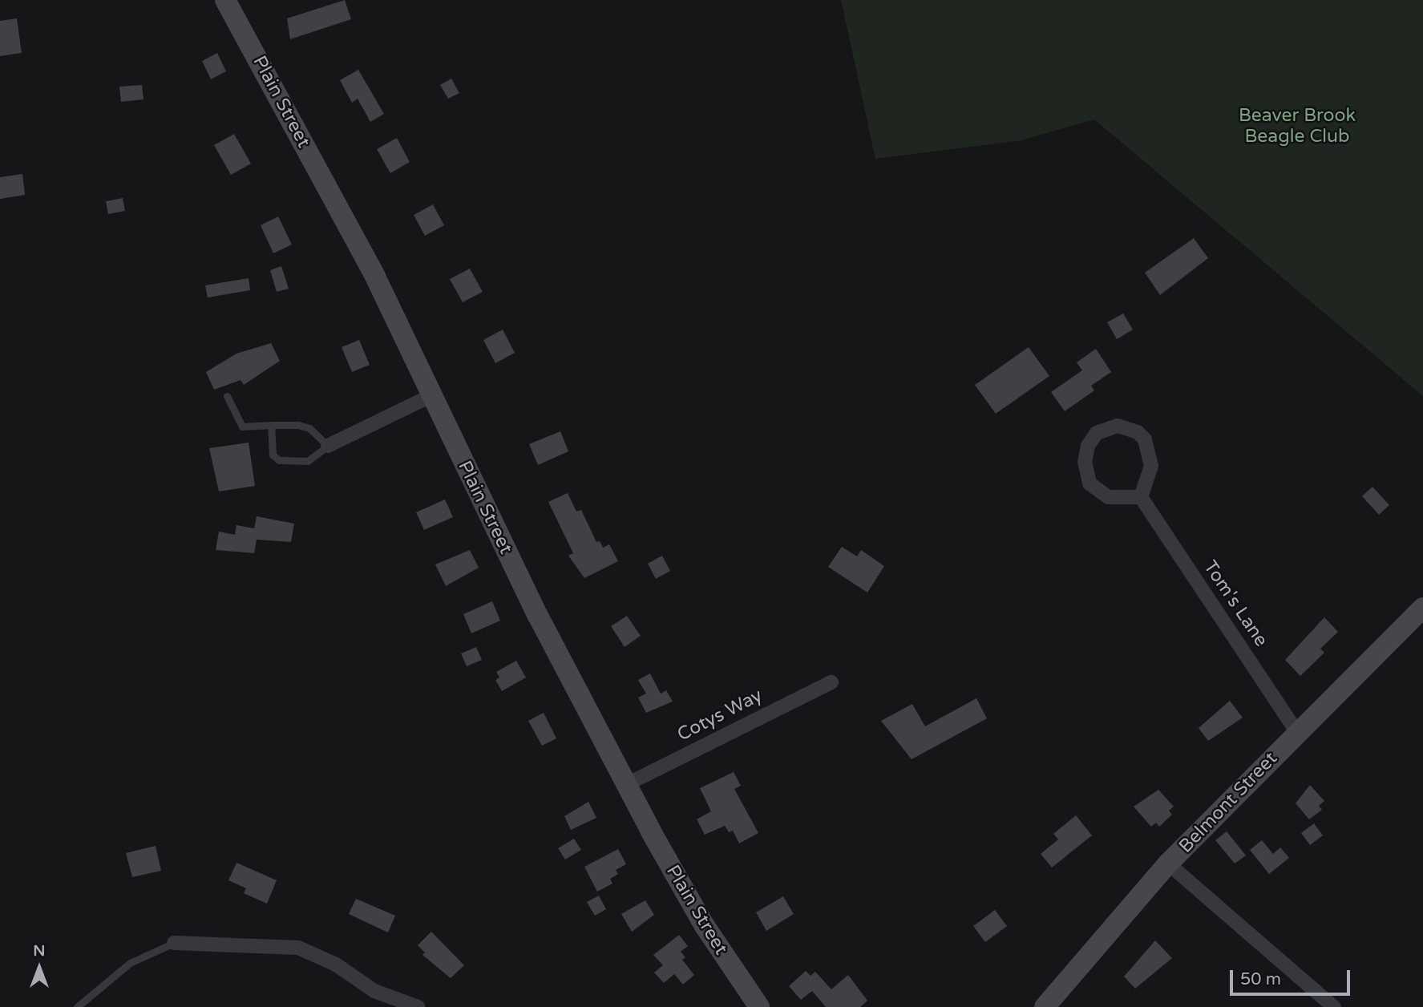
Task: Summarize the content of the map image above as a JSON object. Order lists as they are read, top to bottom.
{
  "streets": {
    "main road": ["Plain Street", "Belmont Street"],
    "street": ["Tom's Lane", "Cotys Way"]
  },
  "crossings": [
    ["Plain Street", "Cotys Way"],
    ["Tom's Lane", "Belmont Street"]
  ],
  "parks": ["Beaver Brook Beagle Club"],
  "scale_bar": "50 m",
  "north": "top"
}
